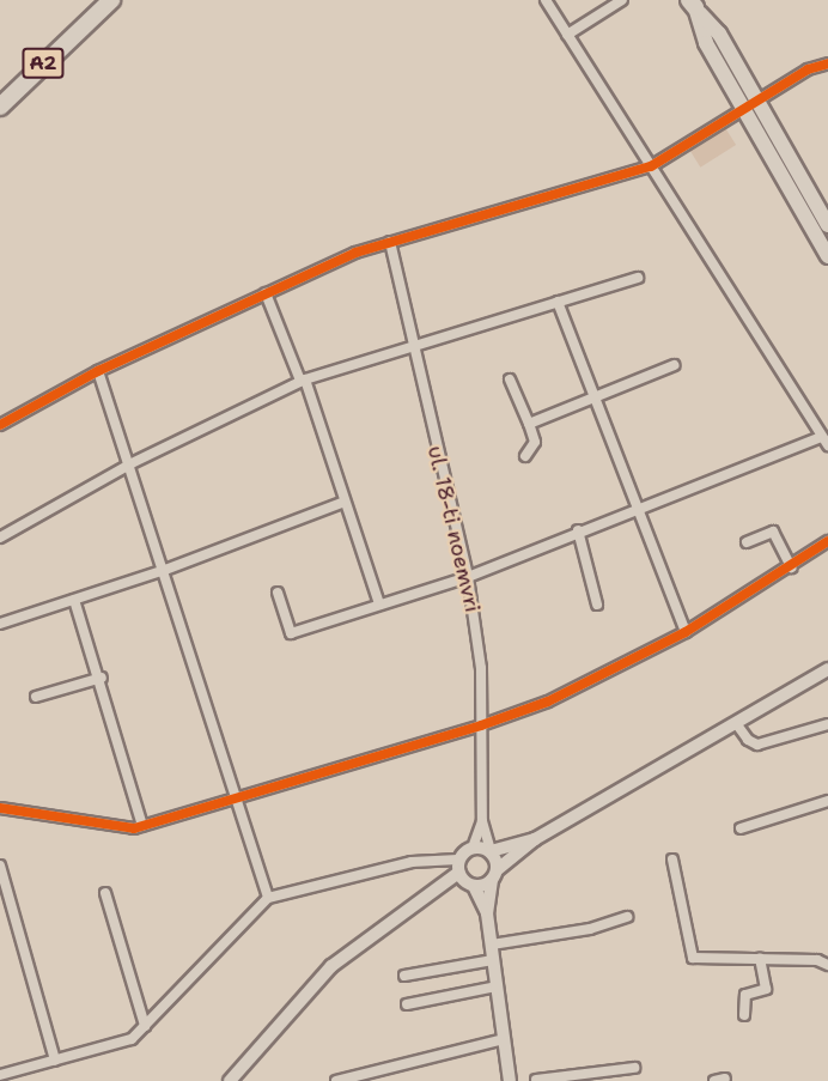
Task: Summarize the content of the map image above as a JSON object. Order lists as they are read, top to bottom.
{
  "streets": {
    "main road": ["A2"],
    "street": ["ul. 18-ti noemvri"]
  }
}
